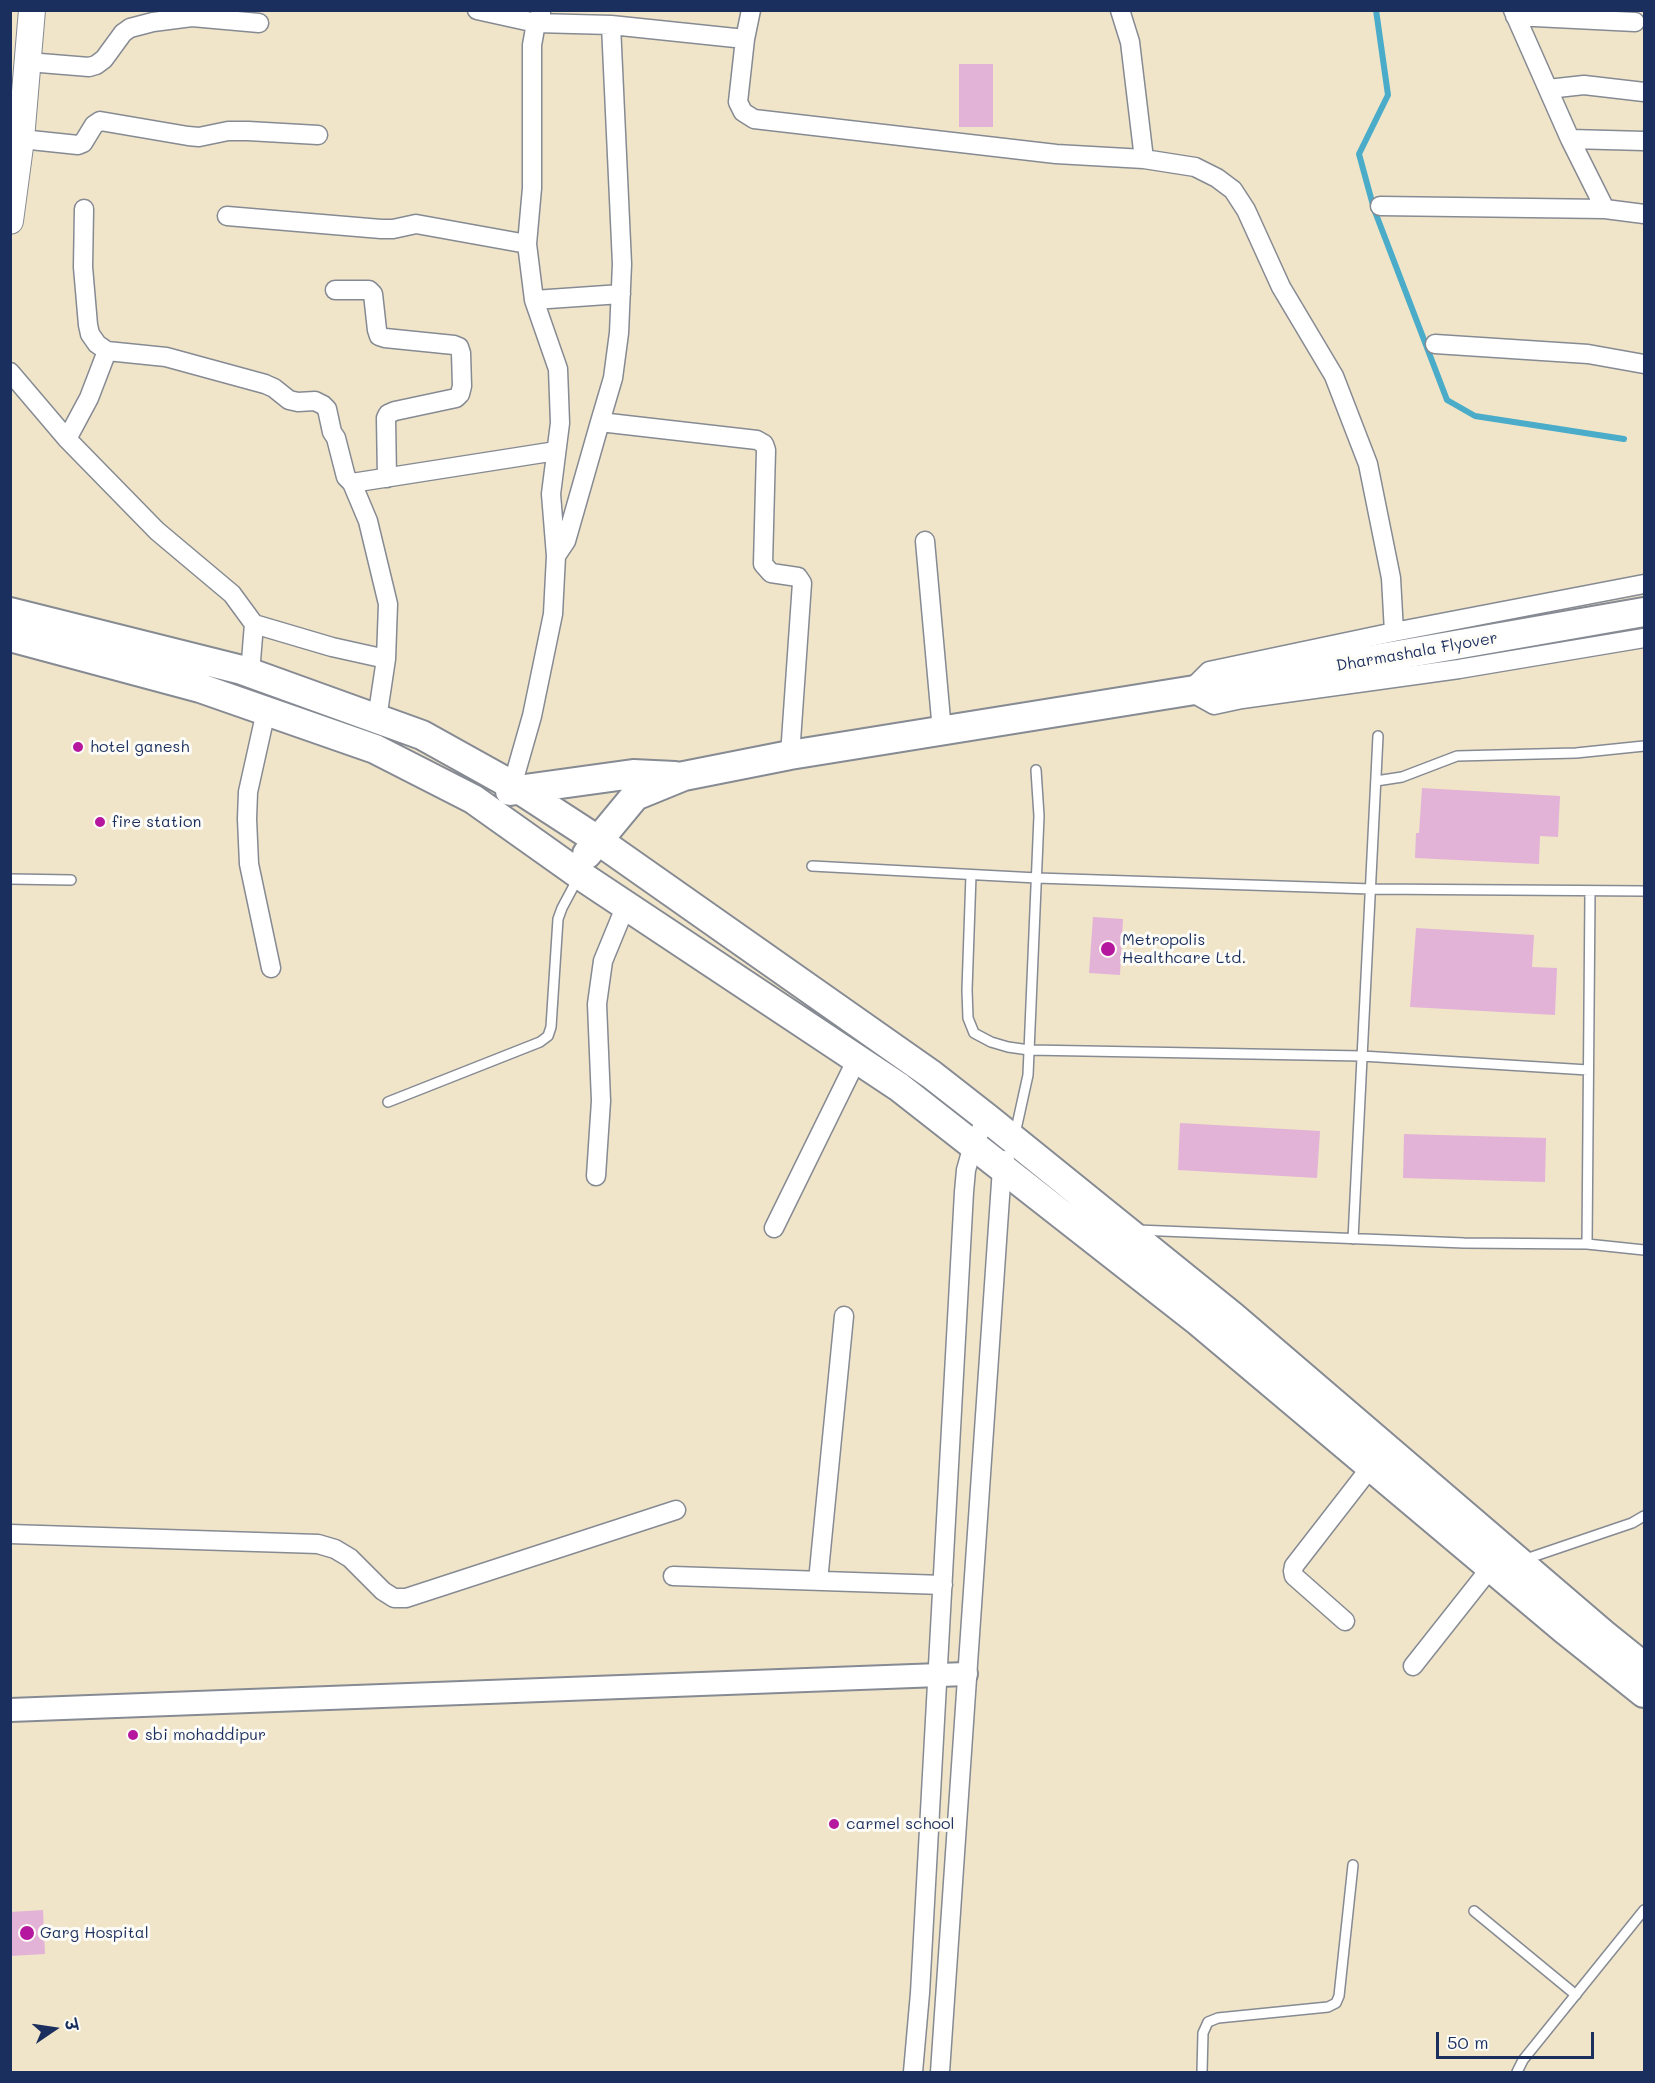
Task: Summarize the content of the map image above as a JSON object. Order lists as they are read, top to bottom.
{
  "streets": {
    "main road": ["Dharmashala Flyover"]
  },
  "places": [
    "hotel ganesh",
    "fire station",
    "Metropolis Healthcare Ltd.",
    "sbi mohaddipur",
    "carmel school",
    "Garg Hospital"
  ],
  "scale_bar": "50 m",
  "north": "right"
}
